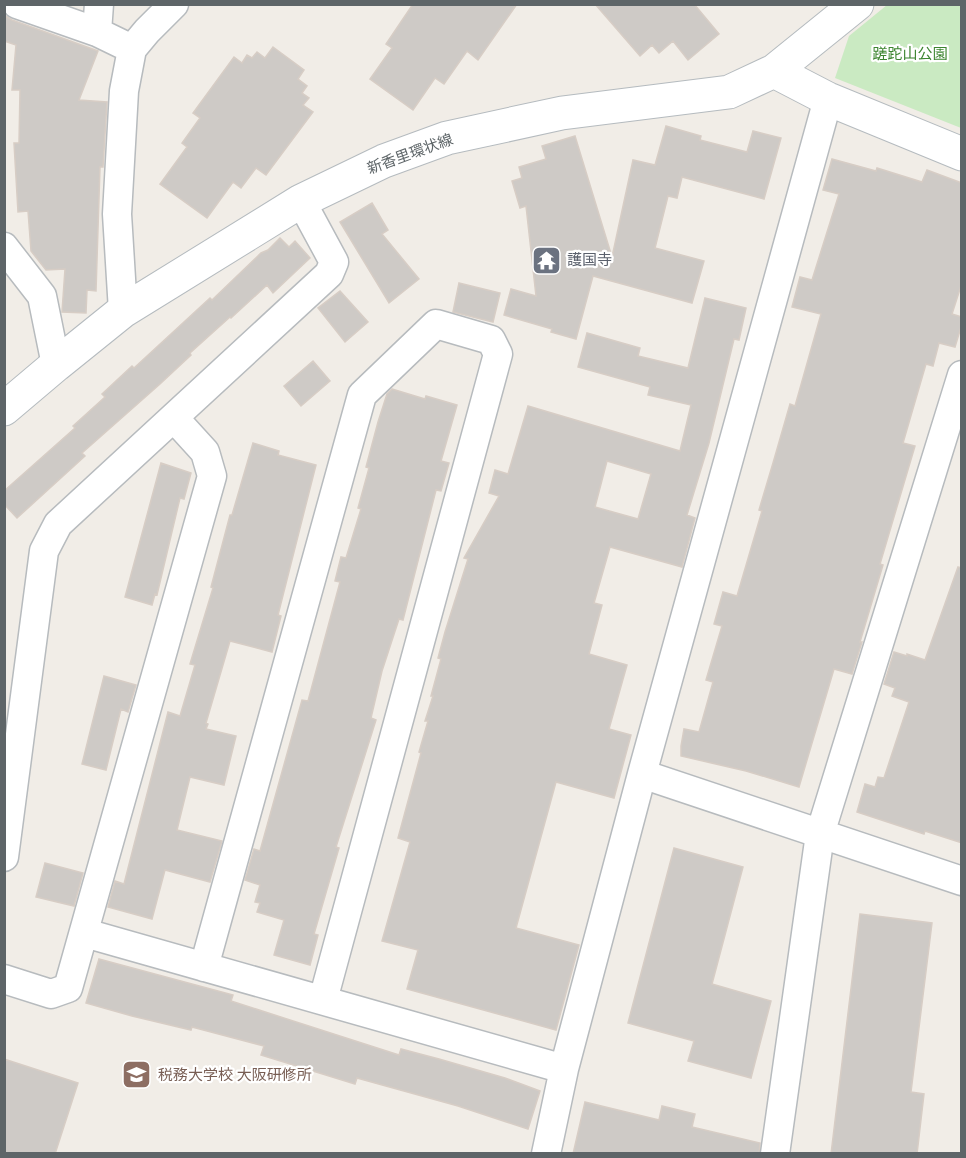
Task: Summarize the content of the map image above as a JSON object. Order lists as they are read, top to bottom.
{
  "streets": {
    "street": ["新香里環状線"]
  },
  "parks": ["蹉跎山公園"],
  "places": {
    "temple": ["護国寺"],
    "school or university": ["税務大学校 大阪研修所"]
  }
}
